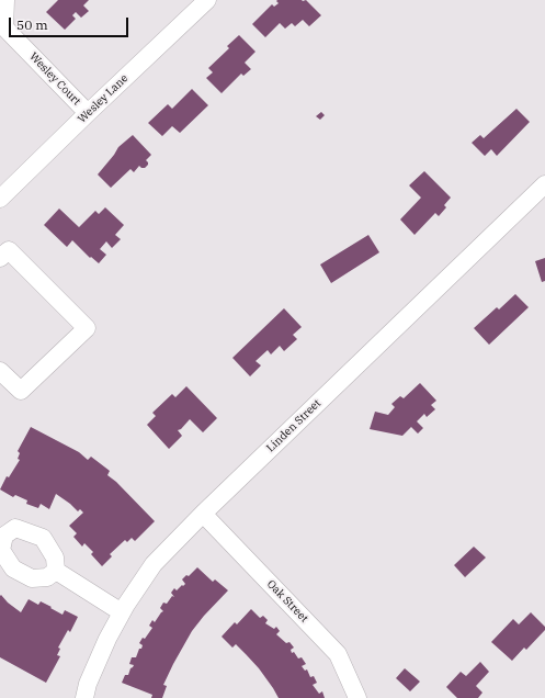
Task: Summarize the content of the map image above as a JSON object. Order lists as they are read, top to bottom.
{
  "streets": {
    "street": [
      "Wesley Court",
      "Wesley Lane",
      "Linden Street",
      "Oak Street"
    ]
  },
  "crossings": [
    ["Wesley Court", "Wesley Lane"],
    ["Linden Street", "Oak Street"]
  ],
  "scale_bar": "50 m"
}
